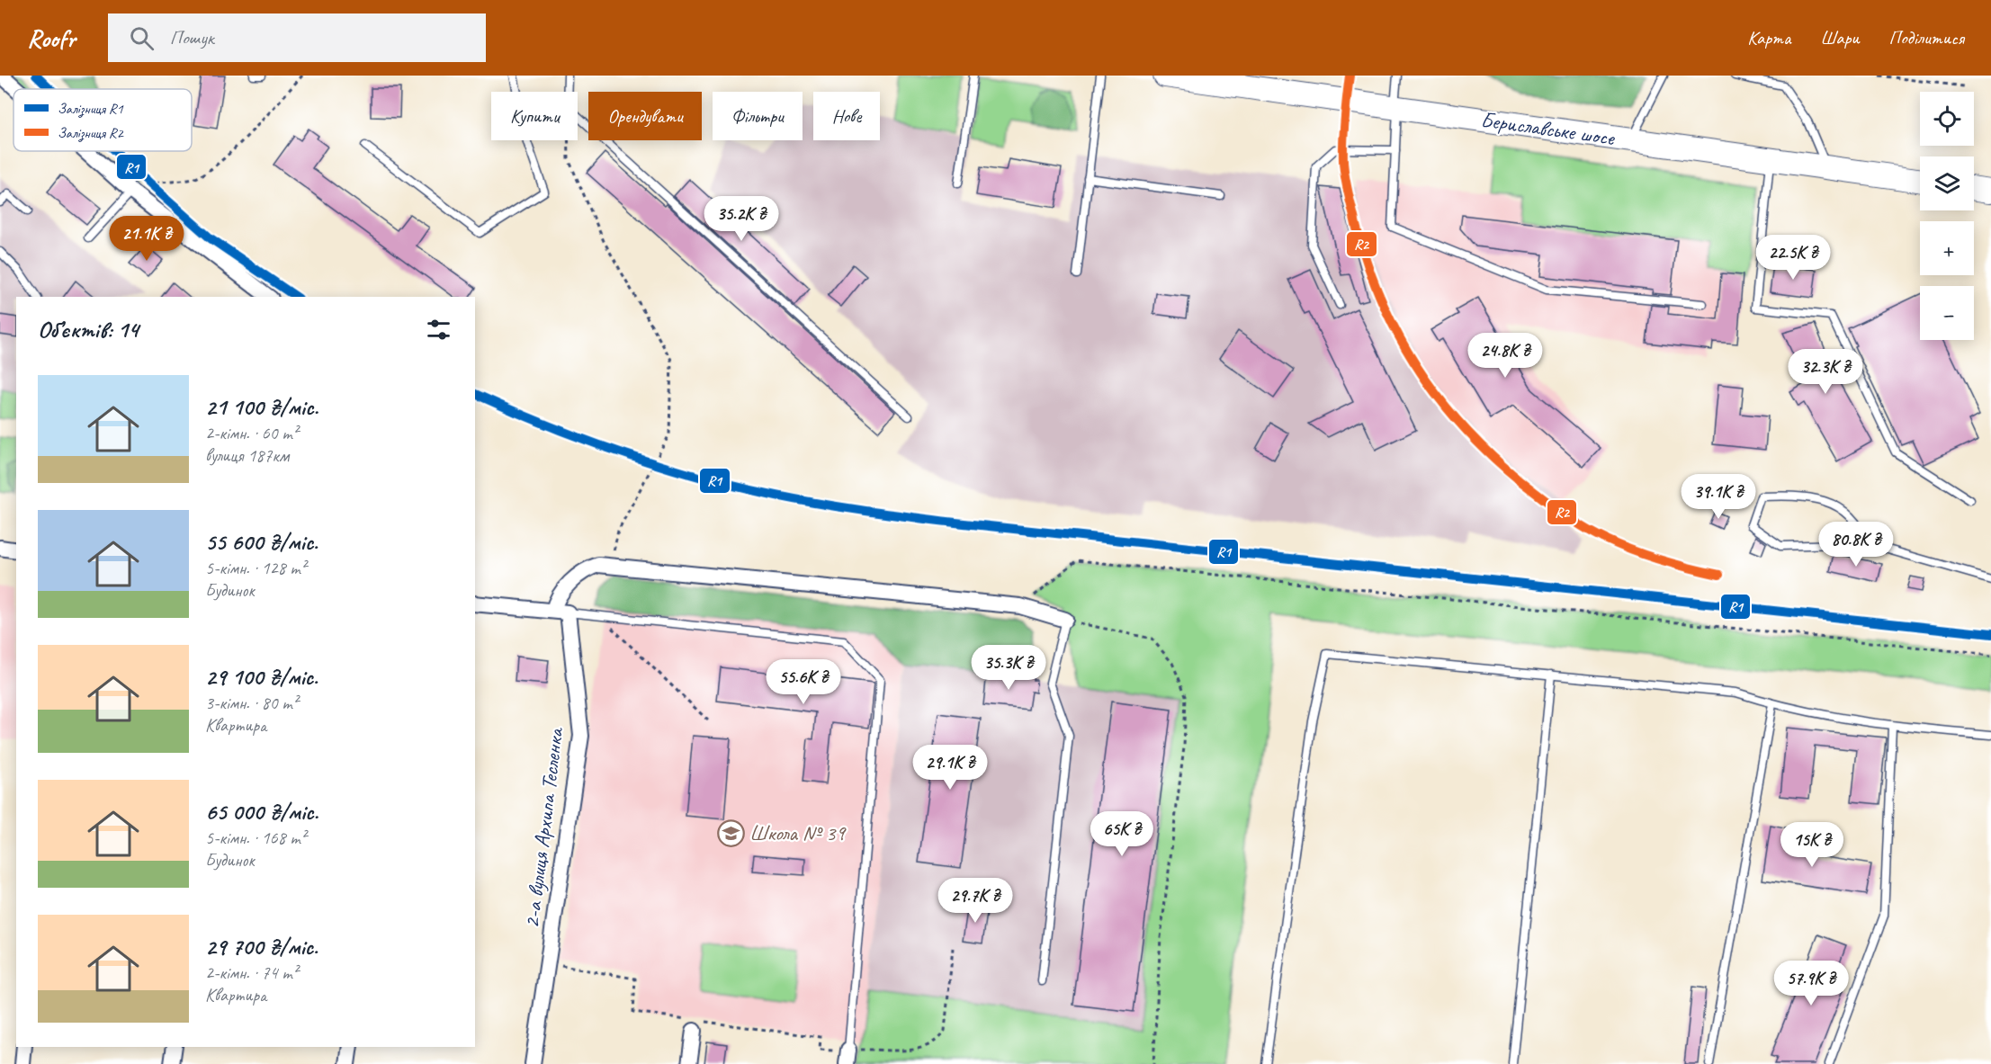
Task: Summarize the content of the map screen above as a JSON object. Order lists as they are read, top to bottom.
{
  "streets": {
    "main road": ["Бериславське шосе"],
    "street": ["2-а вулиця Архипа Тесленка"]
  },
  "places": {
    "school or university": ["Школа № 39"]
  },
  "lines": ["rail line R1", "rail line R2"],
  "legend": ["Залізниця R1", "Залізниця R2"],
  "page": {
    "header": "Roofr",
    "search": "Пошук",
    "nav": ["Карта", "Шари", "Поділитися"],
    "map_buttons": ["+", "−"],
    "chip": [
      "Купити",
      "Орендувати",
      "Фільтри",
      "Нове"
    ],
    "price": [
      "35.2K ₴",
      "21.1K ₴",
      "22.5K ₴",
      "24.8K ₴",
      "32.3K ₴",
      "39.1K ₴",
      "80.8K ₴",
      "35.3K ₴",
      "55.6K ₴",
      "29.1K ₴",
      "65K ₴",
      "15K ₴",
      "29.7K ₴",
      "57.9K ₴"
    ],
    "heading": "Об’єктів: 14",
    "list": [
      {
        "name": "21 100 ₴/міс.",
        "note": "2-кімн. · 60 m² · вулиця 187км"
      },
      {
        "name": "55 600 ₴/міс.",
        "note": "5-кімн. · 128 m² · Будинок"
      },
      {
        "name": "29 100 ₴/міс.",
        "note": "3-кімн. · 80 m² · Квартира"
      },
      {
        "name": "65 000 ₴/міс.",
        "note": "5-кімн. · 168 m² · Будинок"
      },
      {
        "name": "29 700 ₴/міс.",
        "note": "2-кімн. · 74 m² · Квартира"
      }
    ]
  }
}
